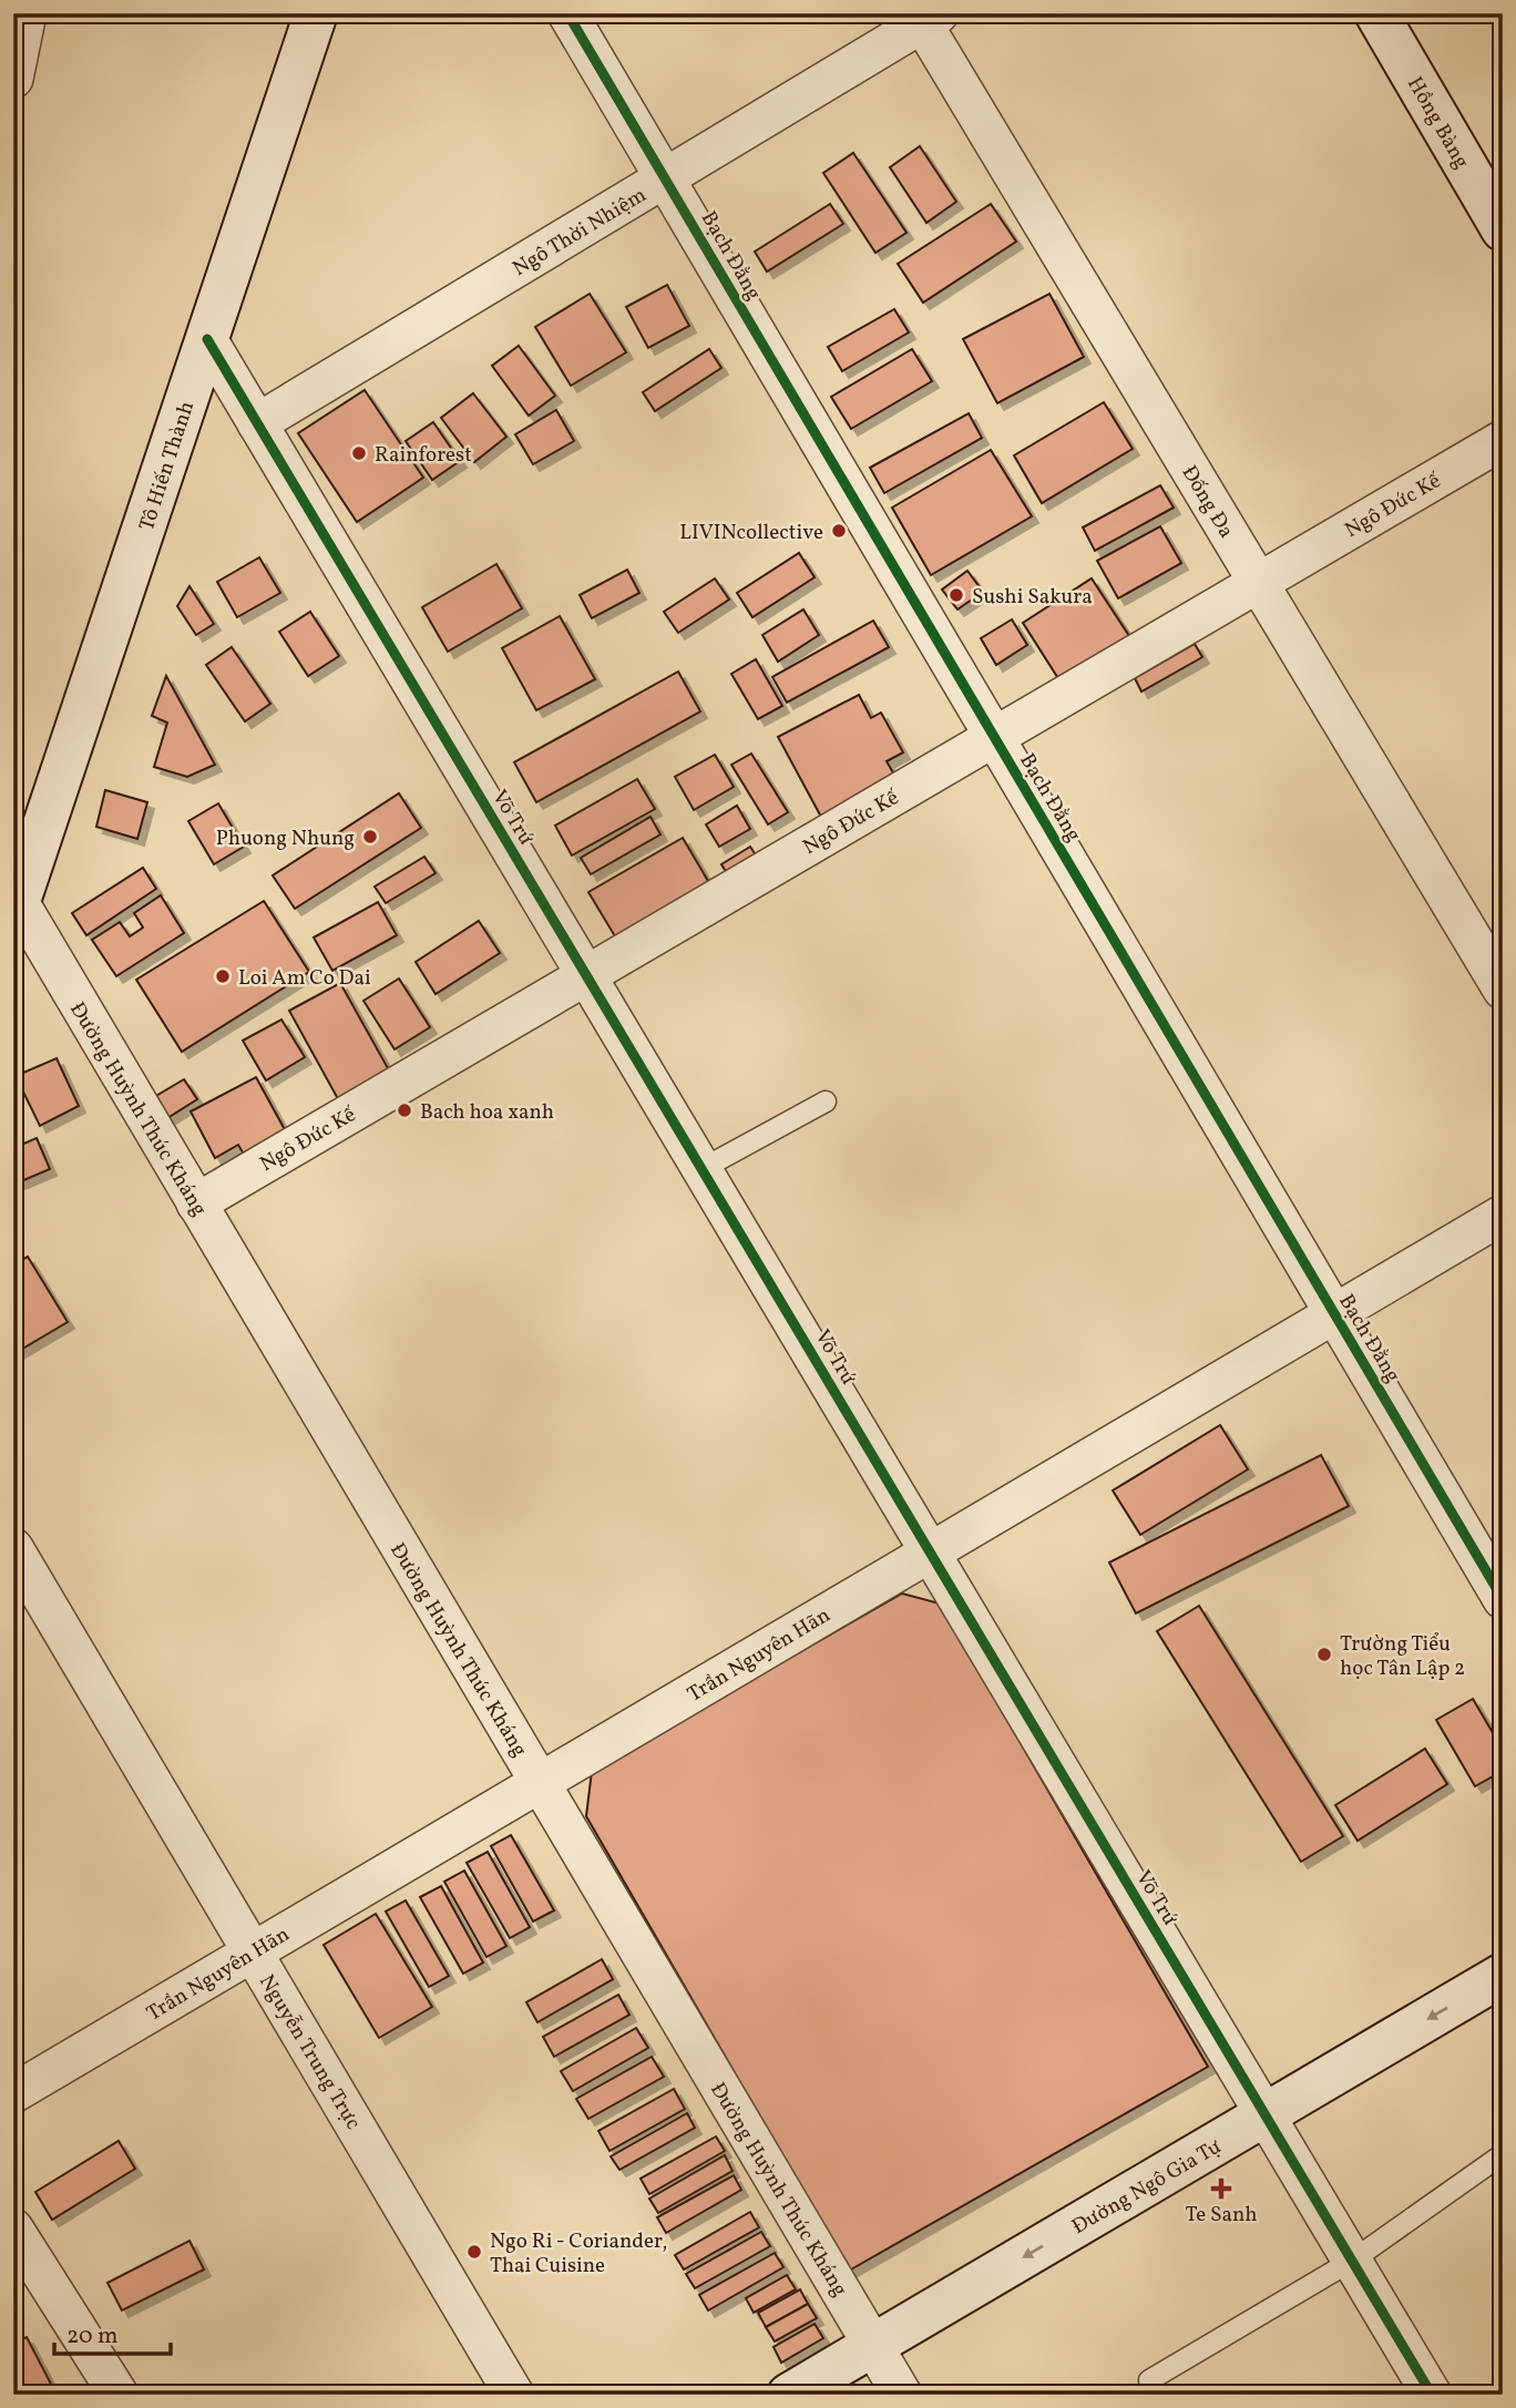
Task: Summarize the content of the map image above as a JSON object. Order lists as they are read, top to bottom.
{
  "streets": {
    "street": [
      "Hồng Bàng",
      "Ngô Thời Nhiệm",
      "Bạch Đằng",
      "Tô Hiến Thành",
      "Đống Đa",
      "Ngô Đức Kế",
      "Võ Trứ",
      "Đường Huỳnh Thúc Kháng",
      "Trần Nguyên Hãn",
      "Nguyễn Trung Trực",
      "Đường Ngô Gia Tự"
    ]
  },
  "crossings": [
    ["Ngô Thời Nhiệm", "Bạch Đằng"],
    ["Ngô Thời Nhiệm", "Đống Đa"],
    ["Ngô Thời Nhiệm", "Võ Trứ"],
    ["Bạch Đằng", "Ngô Đức Kế"],
    ["Bạch Đằng", "Trần Nguyên Hãn"],
    ["Tô Hiến Thành", "Võ Trứ"],
    ["Tô Hiến Thành", "Đường Huỳnh Thúc Kháng"],
    ["Đống Đa", "Ngô Đức Kế"],
    ["Ngô Đức Kế", "Võ Trứ"],
    ["Ngô Đức Kế", "Đường Huỳnh Thúc Kháng"],
    ["Võ Trứ", "Trần Nguyên Hãn"],
    ["Võ Trứ", "Đường Ngô Gia Tự"],
    ["Đường Huỳnh Thúc Kháng", "Trần Nguyên Hãn"],
    ["Đường Huỳnh Thúc Kháng", "Đường Ngô Gia Tự"],
    ["Trần Nguyên Hãn", "Nguyễn Trung Trực"]
  ],
  "one_way": ["Đường Ngô Gia Tự"],
  "places": {
    "other": [
      "Rainforest",
      "LIVINcollective",
      "Sushi Sakura",
      "Phuong Nhung",
      "Loi Am Co Dai",
      "Bach hoa xanh",
      "Trường Tiểu học Tân Lập 2",
      "Ngo Ri - Coriander, Thai Cuisine"
    ],
    "health": ["Te Sanh"]
  },
  "scale_bar": "20 m"
}
